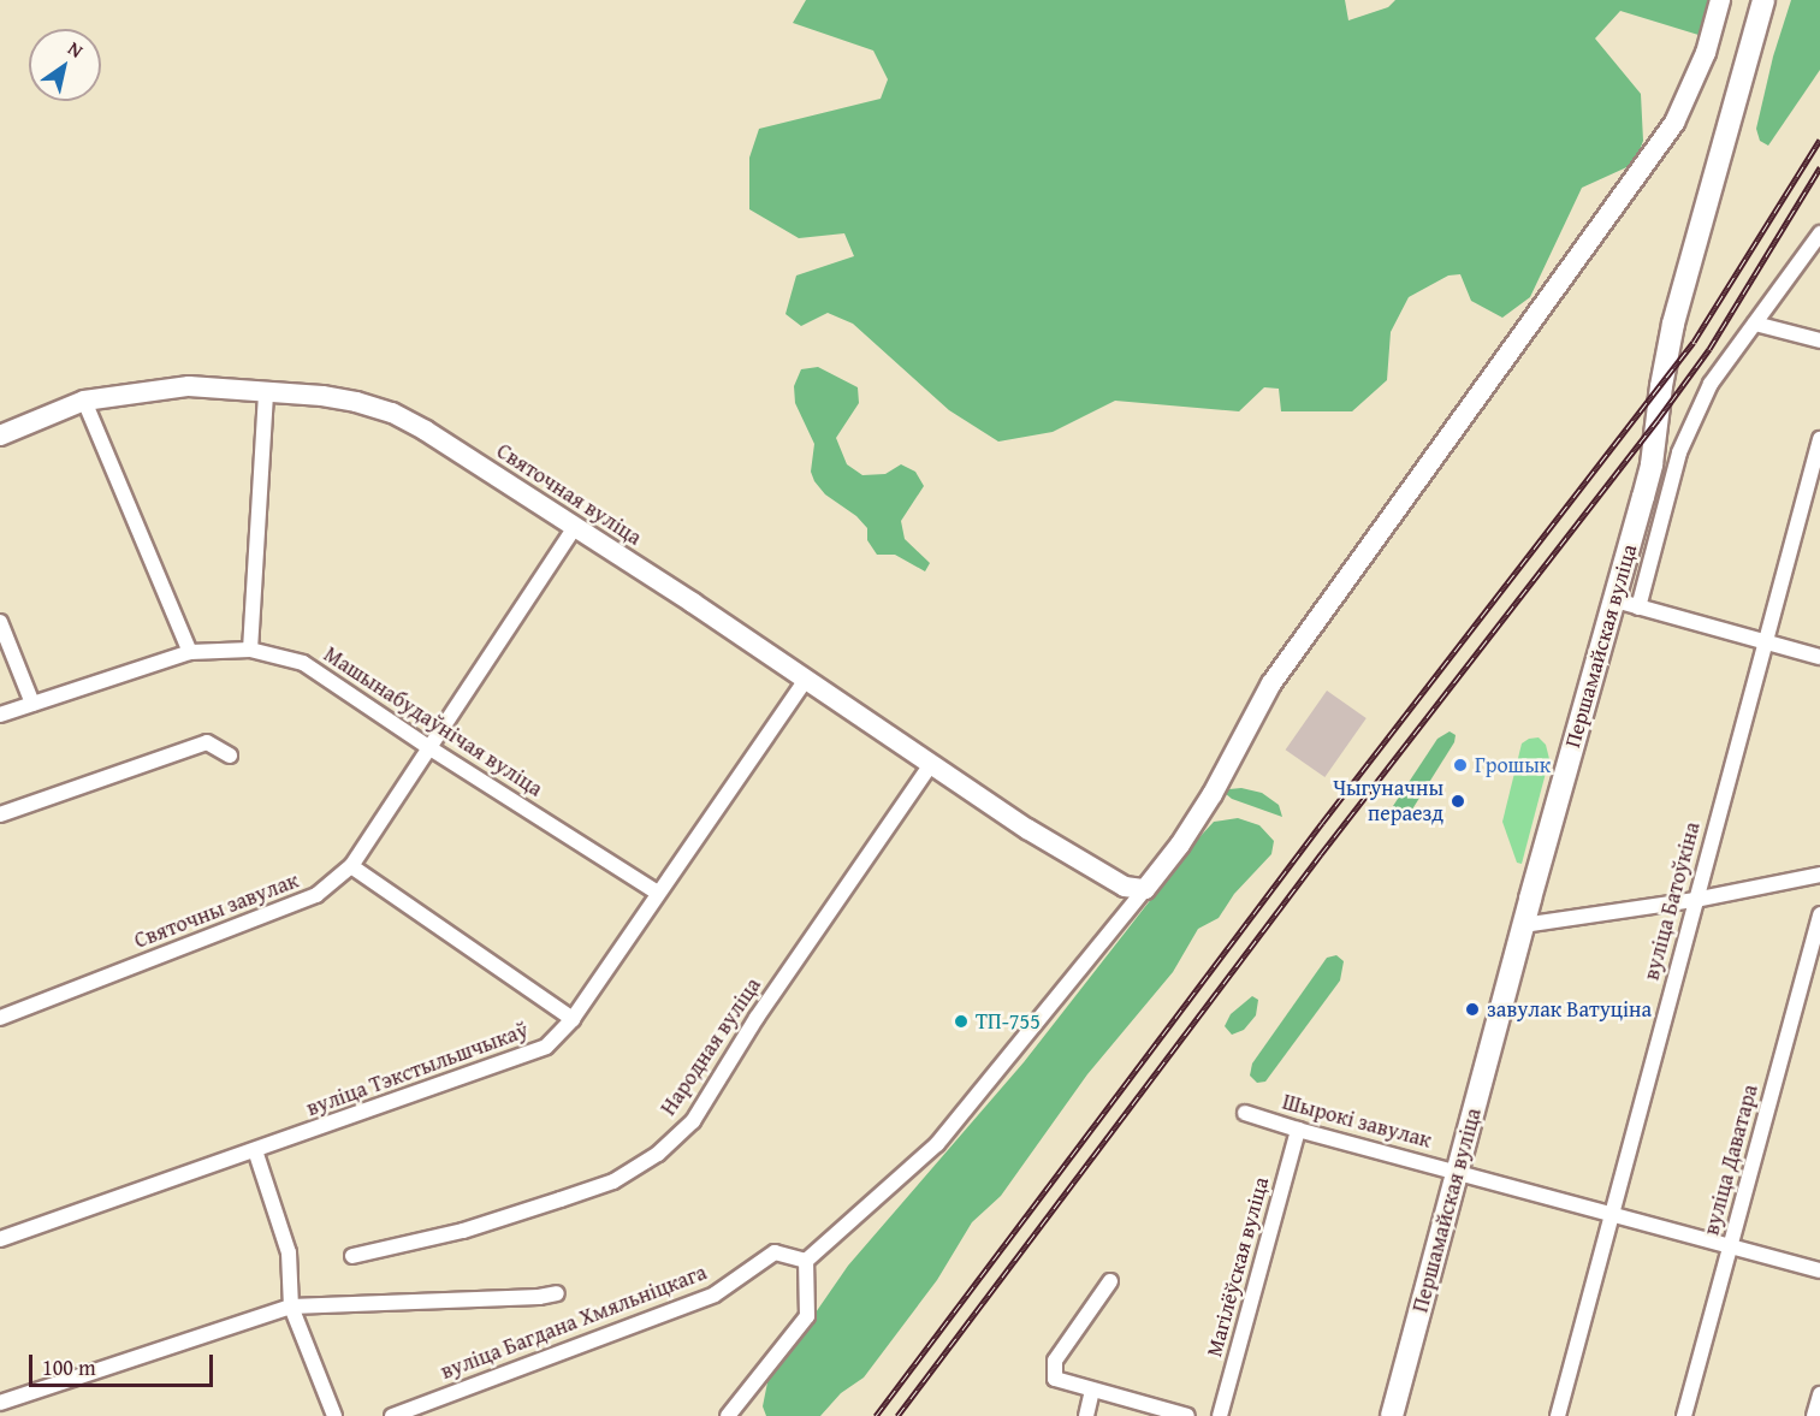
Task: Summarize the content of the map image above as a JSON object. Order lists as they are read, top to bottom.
{
  "streets": {
    "main road": ["Першамайская вуліца"],
    "street": [
      "Святочная вуліца",
      "Машынабудаўнічая вуліца",
      "вуліца Батоўкіна",
      "Святочны завулак",
      "Народная вуліца",
      "вуліца Тэкстыльшчыкаў",
      "Шырокі завулак",
      "вуліца Даватара",
      "Магілёўская вуліца",
      "вуліца Багдана Хмяльніцкага"
    ]
  },
  "crossings": [
    ["Святочная вуліца", "Святочны завулак"],
    ["Святочная вуліца", "Народная вуліца"],
    ["Святочная вуліца", "вуліца Тэкстыльшчыкаў"],
    ["Першамайская вуліца", "Шырокі завулак"],
    ["Машынабудаўнічая вуліца", "Святочны завулак"],
    ["Машынабудаўнічая вуліца", "вуліца Тэкстыльшчыкаў"],
    ["вуліца Батоўкіна", "Шырокі завулак"],
    ["Шырокі завулак", "вуліца Даватара"],
    ["Шырокі завулак", "Магілёўская вуліца"]
  ],
  "places": [
    "Грошык",
    "Чыгуначны пераезд",
    "завулак Ватуціна",
    "ТП-755"
  ],
  "scale_bar": "100 m",
  "north": "top right"
}
